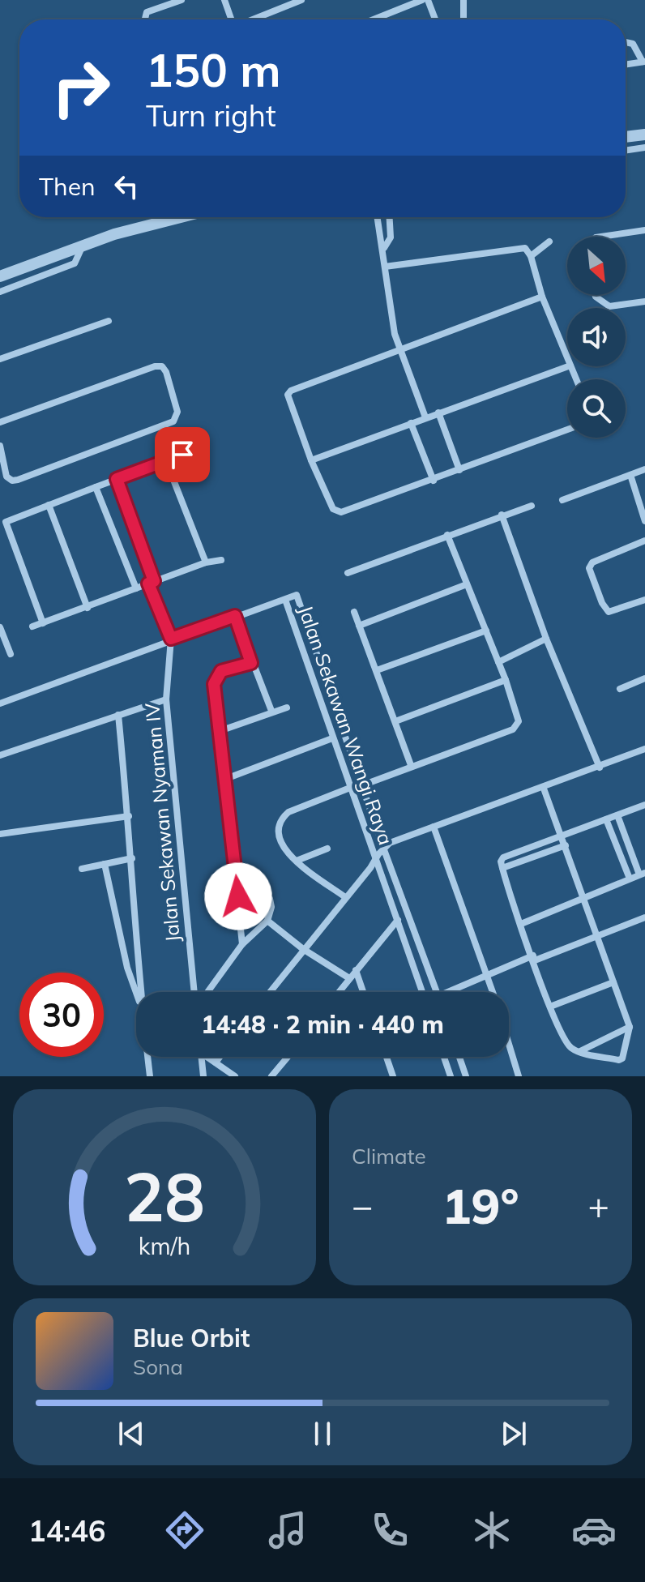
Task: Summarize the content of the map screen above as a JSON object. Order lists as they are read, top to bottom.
{
  "streets": {
    "street": ["Jalan Sekawan Wangi Raya", "Jalan Sekawan Nyaman IV"]
  },
  "north": "bottom right",
  "page": {
    "turn": ["150 m", "Turn right"],
    "then": "Then",
    "limit": "30",
    "trip": "14:48 · 2 min · 440 m",
    "tile": "Climate",
    "heat": ["−", "19°", "+"],
    "song": ["Blue Orbit", "Sona"],
    "tabs": "14:46",
    "gauge": ["28", "km/h"]
  }
}
